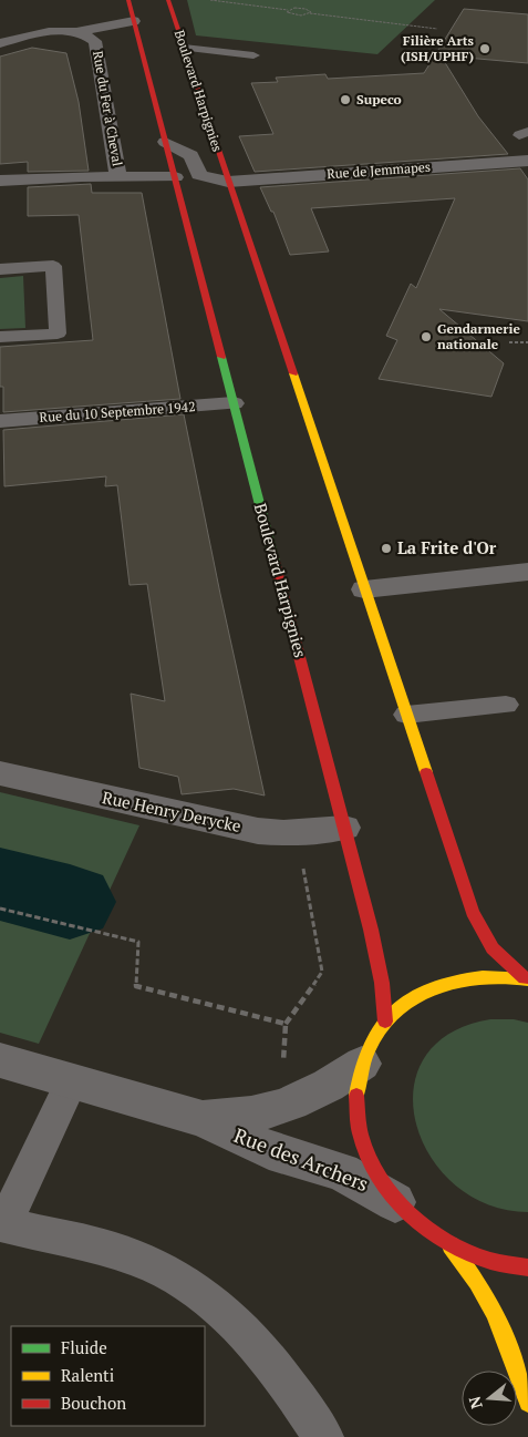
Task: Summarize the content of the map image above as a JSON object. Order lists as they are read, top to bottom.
{
  "streets": {
    "main road": ["Boulevard Harpignies"],
    "street": [
      "Rue du Fer à Cheval",
      "Rue de Jemmapes",
      "Rue du 10 Septembre 1942",
      "Rue Henry Derycke",
      "Rue des Archers"
    ]
  },
  "crossings": [
    ["Boulevard Harpignies", "Rue de Jemmapes"],
    ["Boulevard Harpignies", "Rue du 10 Septembre 1942"],
    ["Boulevard Harpignies", "Rue Henry Derycke"],
    ["Boulevard Harpignies", "Rue des Archers"]
  ],
  "places": [
    "Filière Arts (ISH/UPHF)",
    "Supeco",
    "Gendarmerie nationale",
    "La Frite d'Or"
  ],
  "legend": ["Fluide", "Ralenti", "Bouchon"],
  "north": "left"
}
